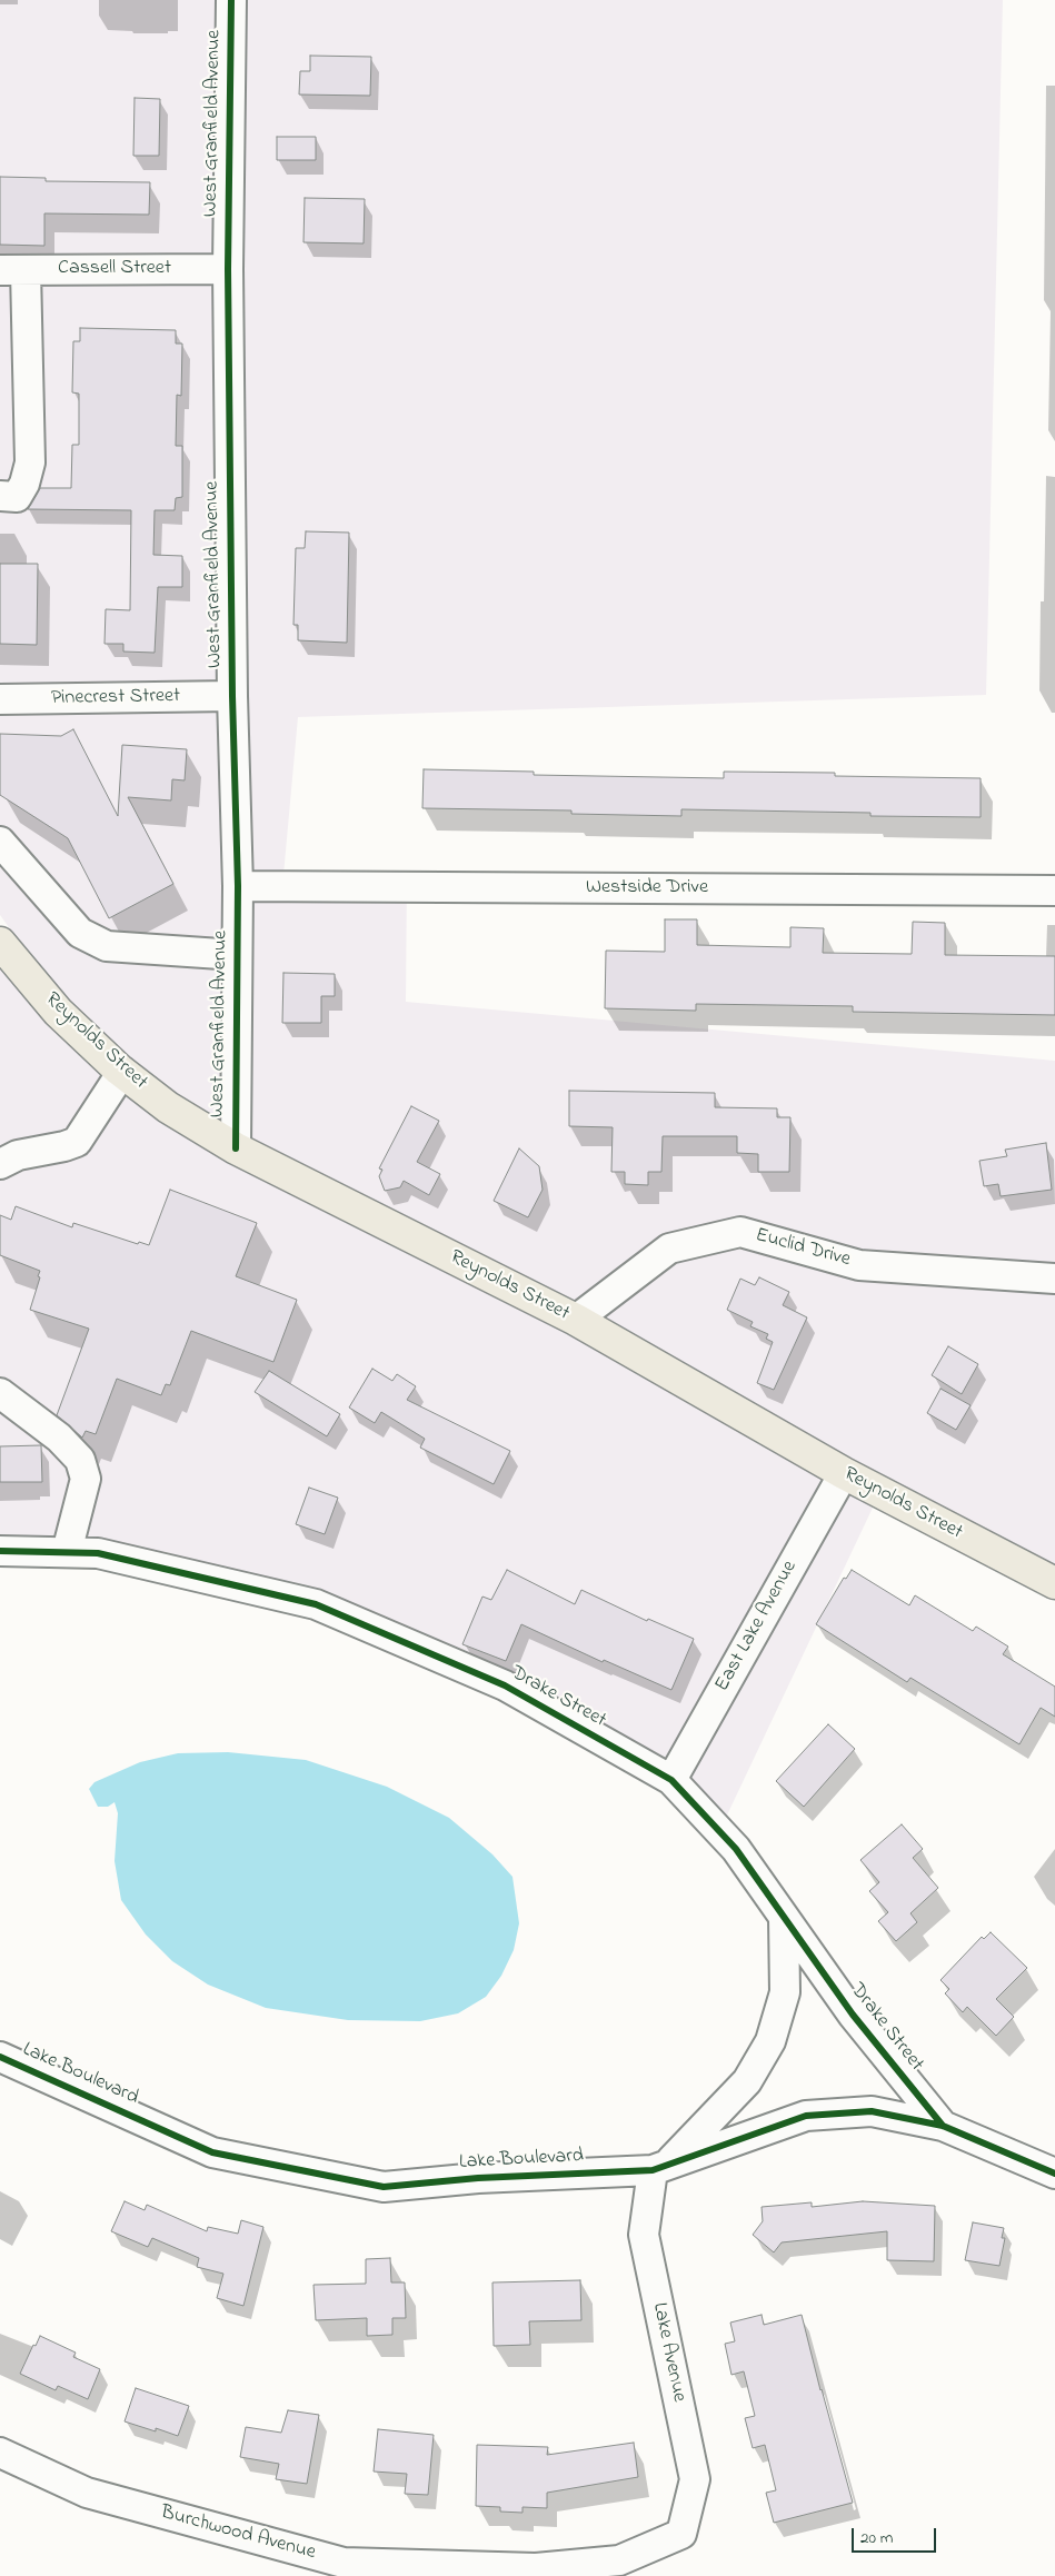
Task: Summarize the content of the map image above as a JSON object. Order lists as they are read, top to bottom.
{
  "streets": {
    "main road": ["Reynolds Street"],
    "street": [
      "West Granfield Avenue",
      "Cassell Street",
      "Pinecrest Street",
      "Westside Drive",
      "Euclid Drive",
      "East Lake Avenue",
      "Drake Street",
      "Lake Boulevard",
      "Lake Avenue",
      "Burchwood Avenue"
    ]
  },
  "crossings": [
    ["West Granfield Avenue", "Cassell Street"],
    ["West Granfield Avenue", "Pinecrest Street"],
    ["West Granfield Avenue", "Westside Drive"],
    ["West Granfield Avenue", "Reynolds Street"],
    ["Reynolds Street", "Euclid Drive"],
    ["Reynolds Street", "East Lake Avenue"],
    ["East Lake Avenue", "Drake Street"],
    ["Drake Street", "Lake Boulevard"],
    ["Lake Boulevard", "Lake Avenue"],
    ["Lake Avenue", "Burchwood Avenue"]
  ],
  "scale_bar": "20 m"
}
